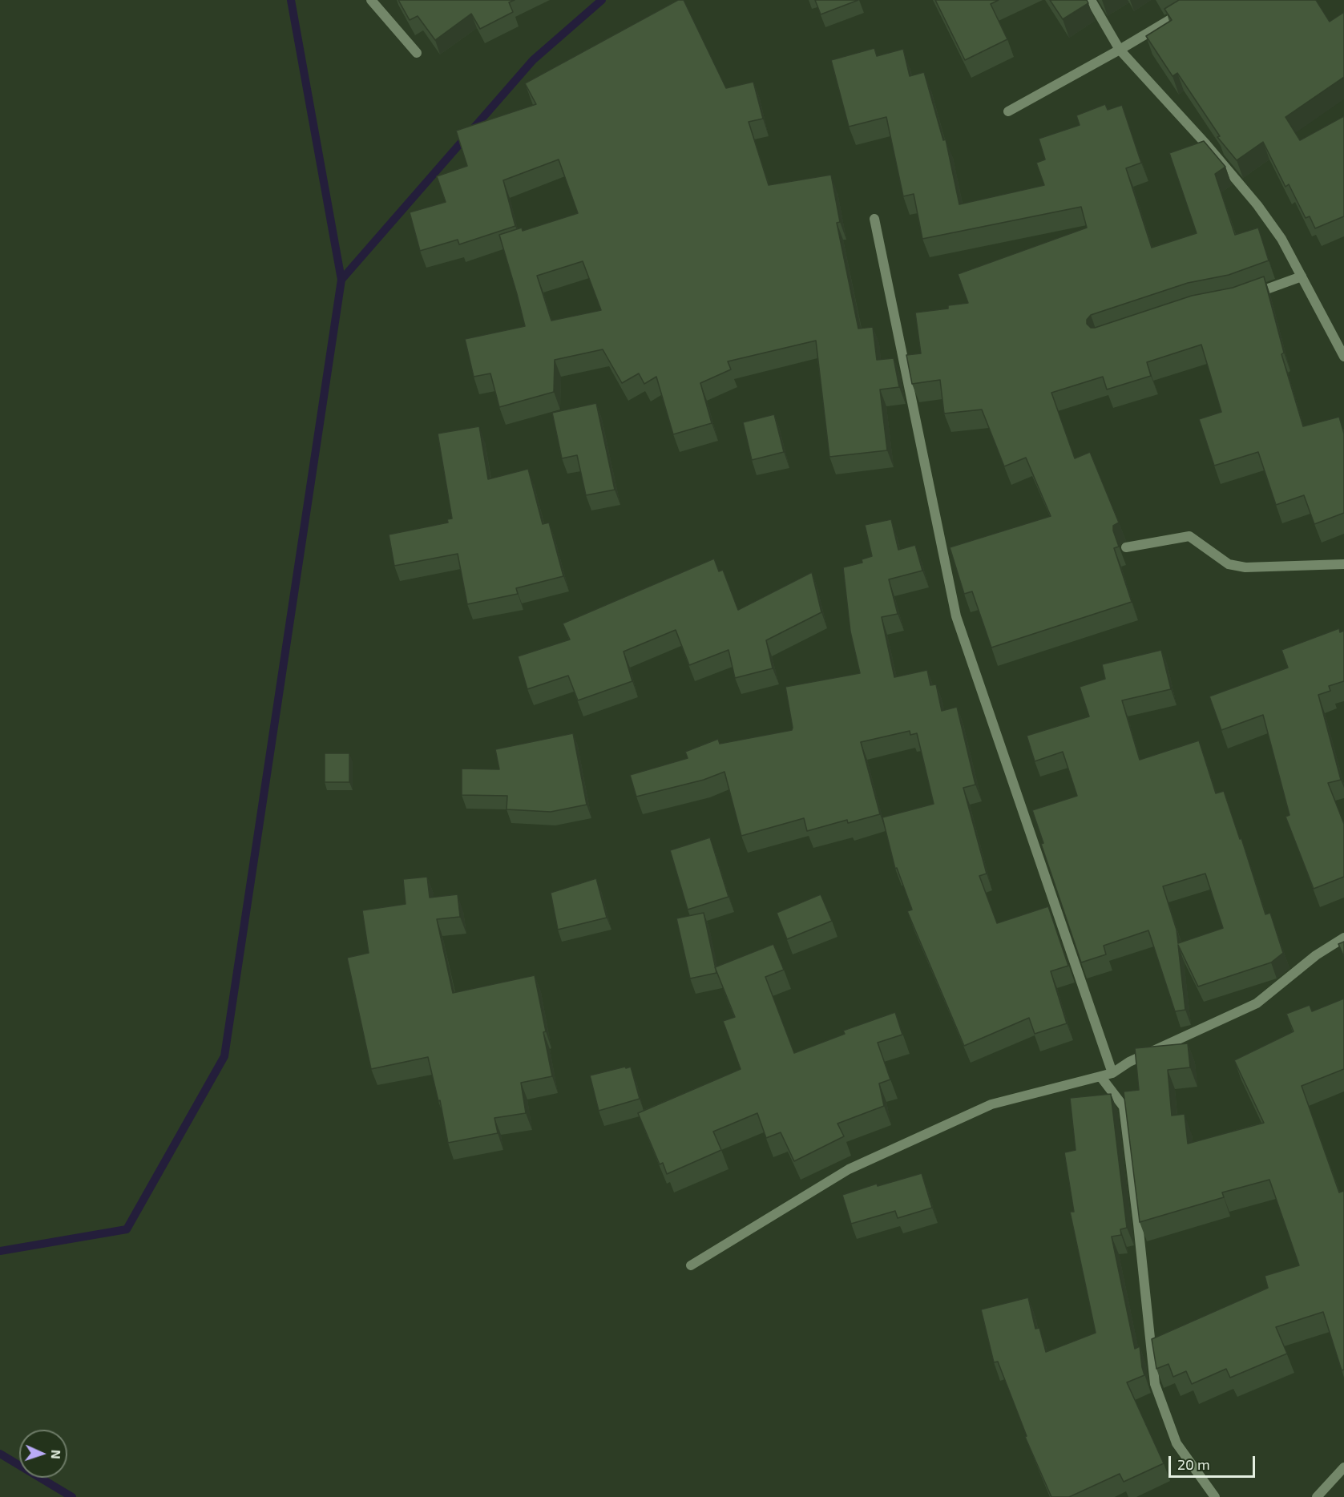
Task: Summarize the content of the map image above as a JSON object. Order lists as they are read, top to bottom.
{
  "scale_bar": "20 m",
  "north": "right"
}
